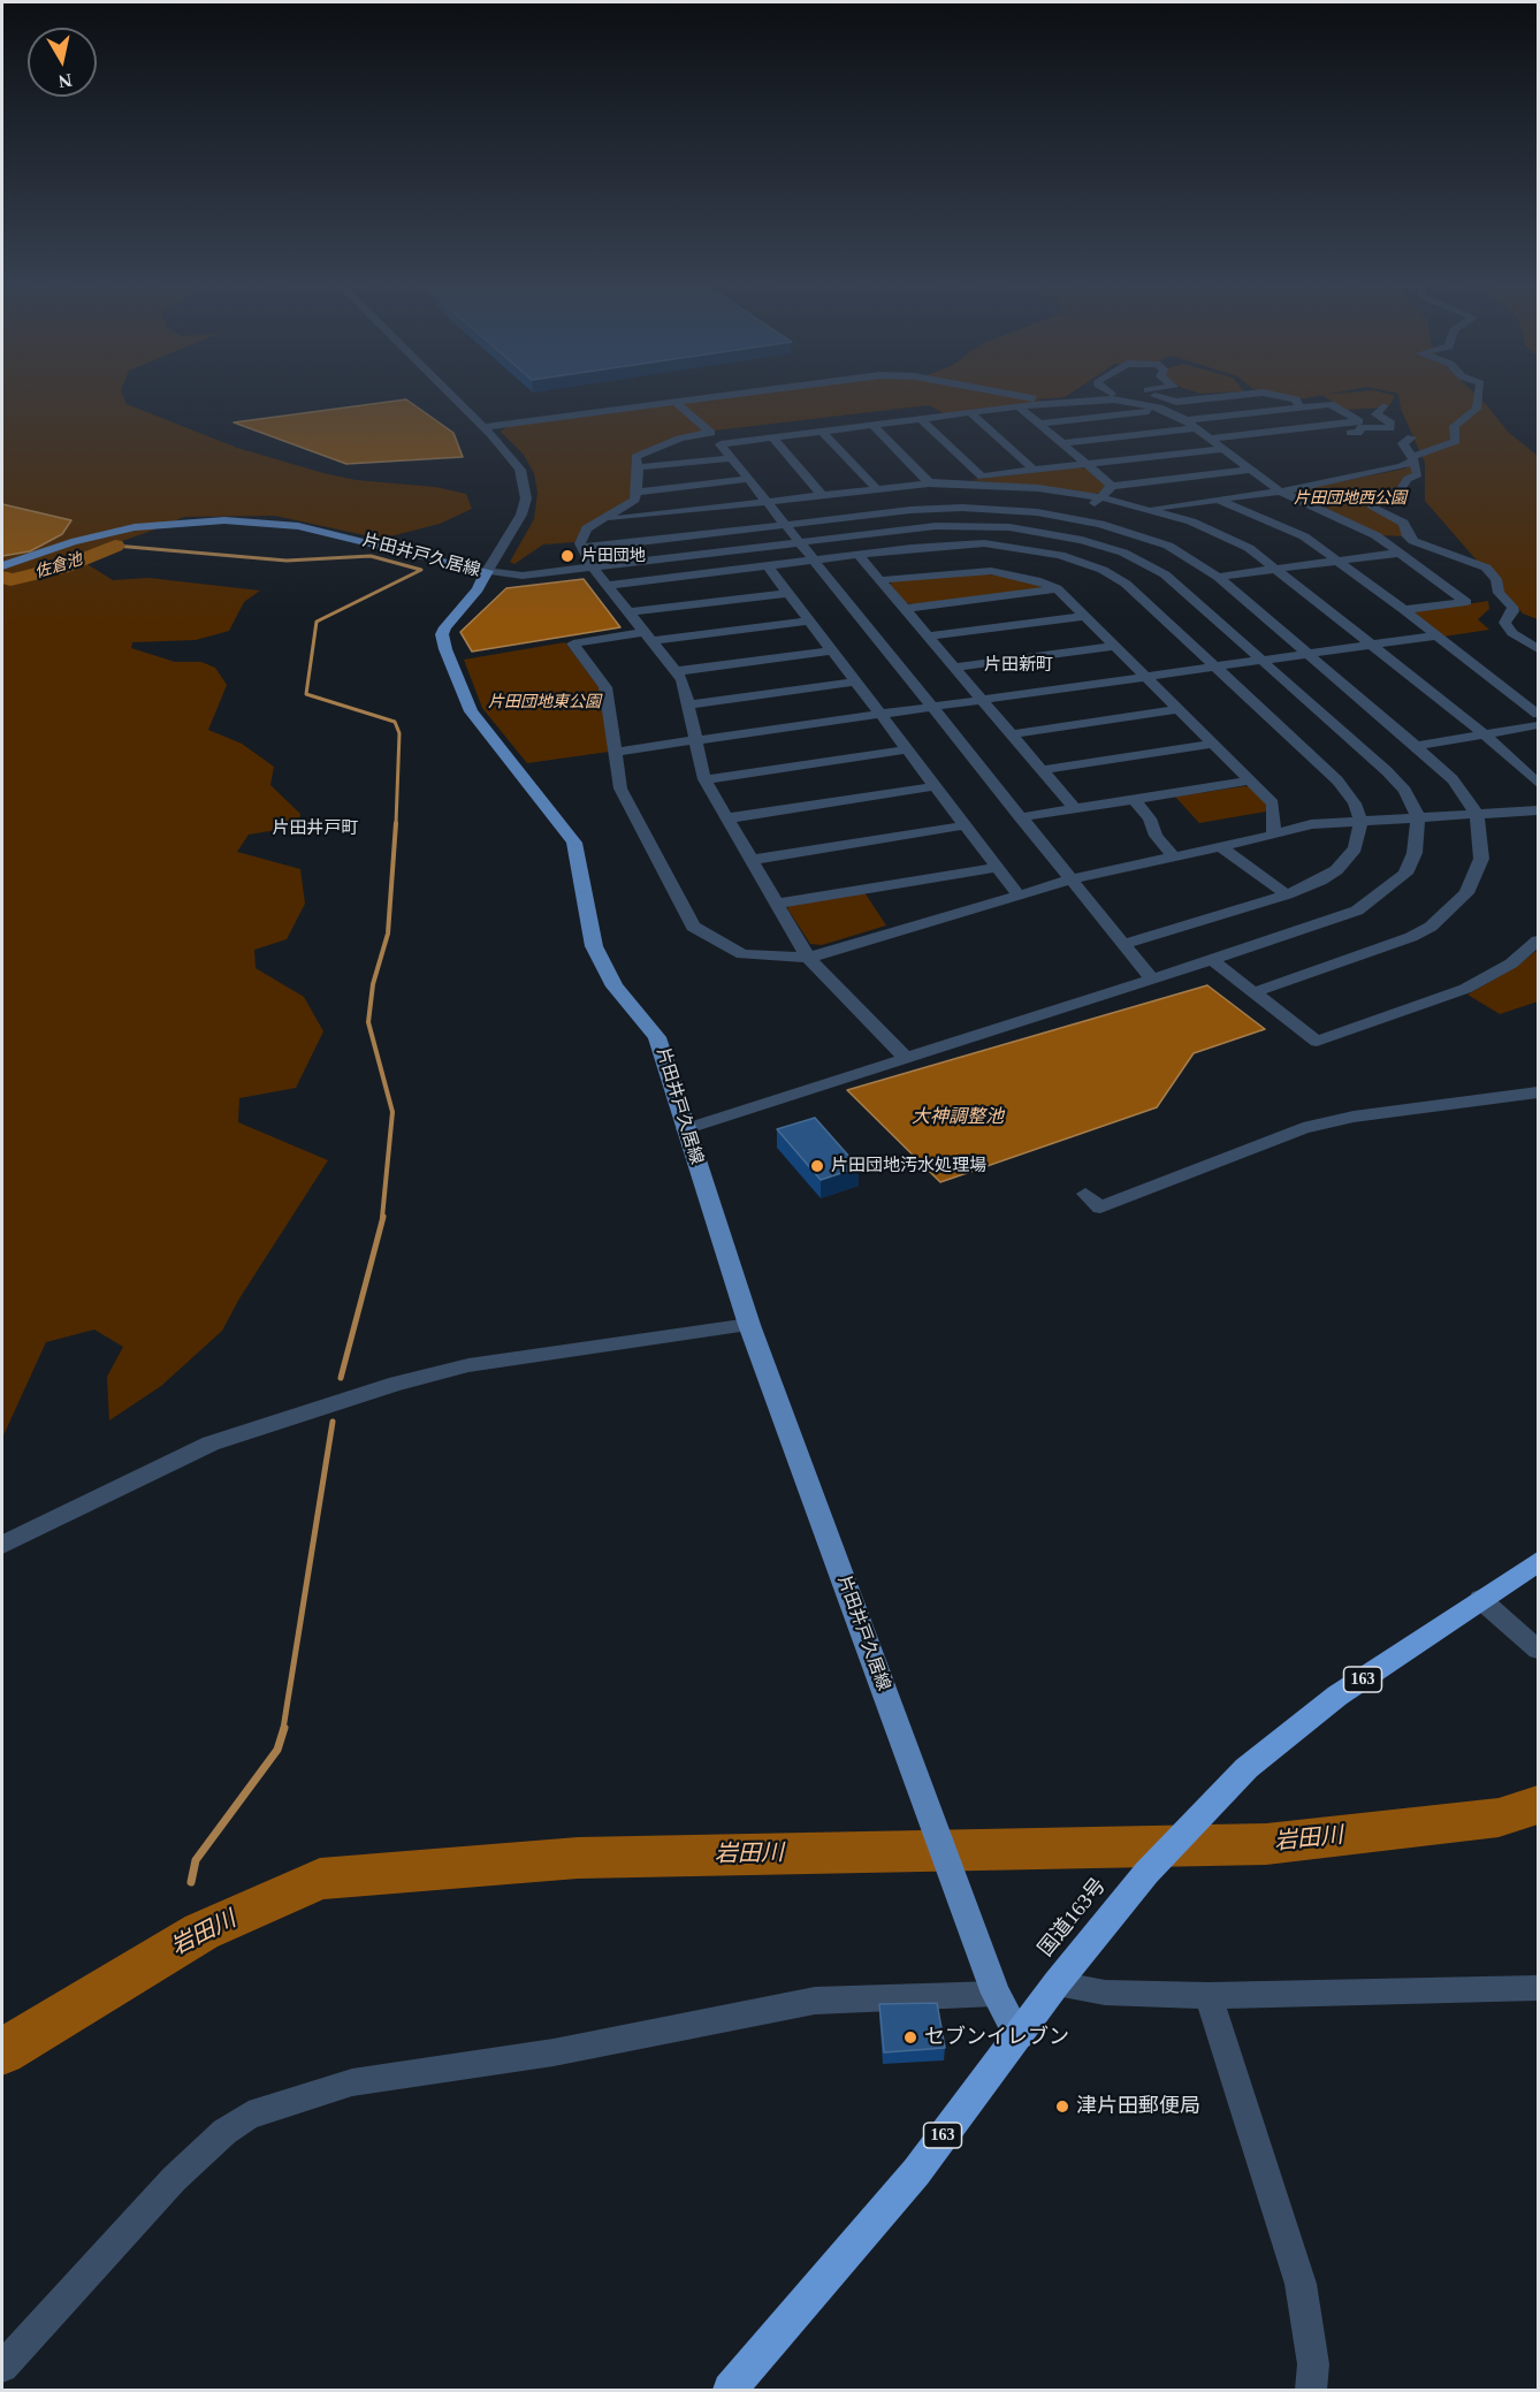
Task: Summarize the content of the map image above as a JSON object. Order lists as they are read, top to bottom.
{
  "streets": {
    "highway": ["163", "国道163号"],
    "main road": ["片田井戸久居線"]
  },
  "crossings": [
    ["片田井戸久居線", "国道163号"]
  ],
  "districts": ["片田新町", "片田井戸町"],
  "water": ["佐倉池", "大神調整池", "岩田川"],
  "parks": ["片田団地西公園", "片田団地東公園"],
  "places": [
    "片田団地",
    "片田団地汚水処理場",
    "セブンイレブン",
    "津片田郵便局"
  ],
  "north": "bottom"
}
